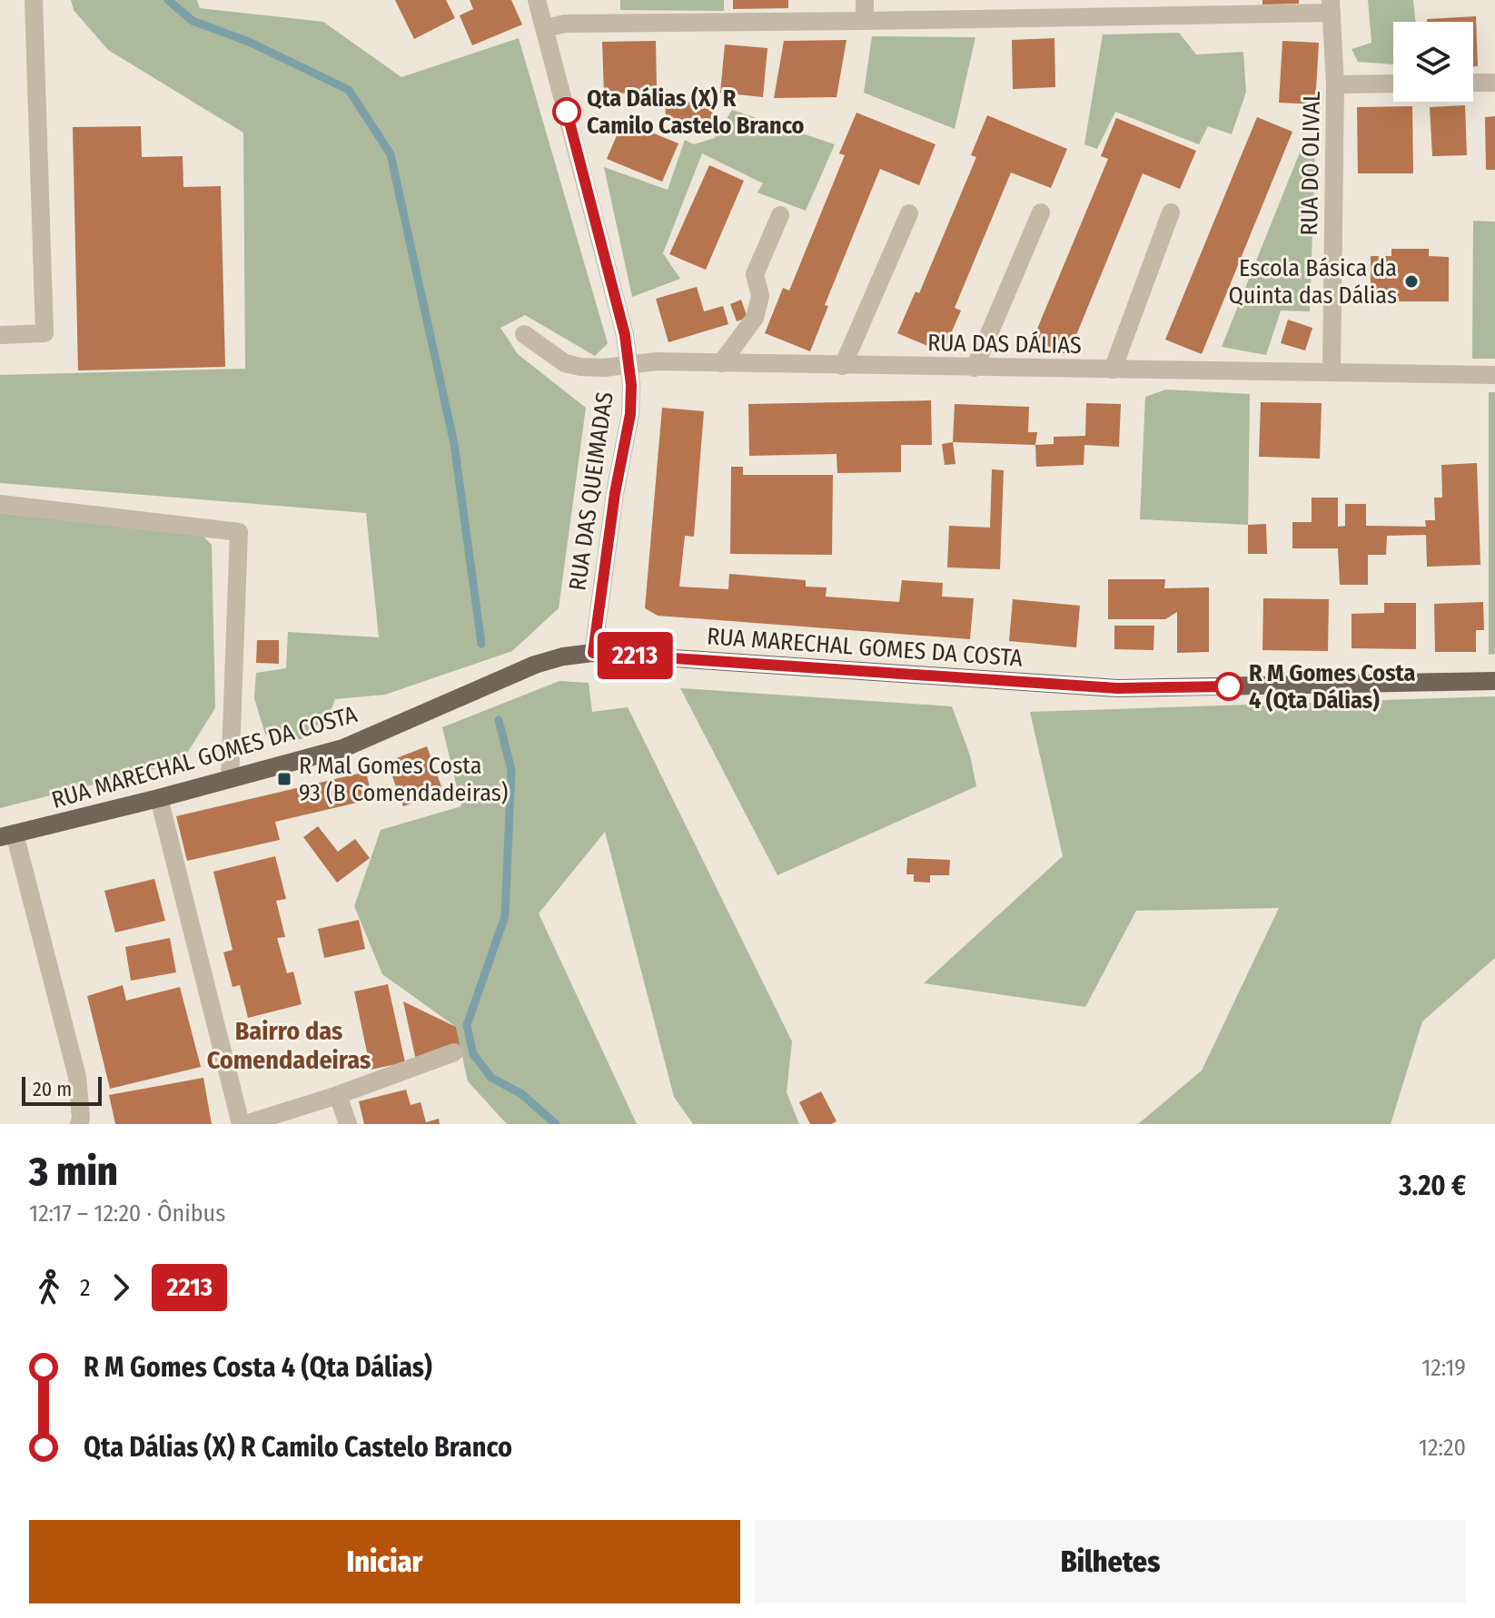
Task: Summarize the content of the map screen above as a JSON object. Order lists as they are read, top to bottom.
{
  "streets": {
    "main road": ["RUA MARECHAL GOMES DA COSTA"],
    "street": ["RUA DO OLIVAL", "RUA DAS DÁLIAS", "RUA DAS QUEIMADAS"]
  },
  "crossings": [
    ["RUA DO OLIVAL", "RUA DAS DÁLIAS"],
    ["RUA DAS DÁLIAS", "RUA DAS QUEIMADAS"],
    ["RUA DAS QUEIMADAS", "RUA MARECHAL GOMES DA COSTA"]
  ],
  "districts": ["Bairro das Comendadeiras"],
  "places": {
    "other": ["Qta Dálias (X) R Camilo Castelo Branco", "Escola Básica da Quinta das Dálias", "R M Gomes Costa 4 (Qta Dálias)"],
    "transit": ["R Mal Gomes Costa 93 (B Comendadeiras)"]
  },
  "lines": ["bus line 2213"],
  "scale_bar": "20 m",
  "page": {
    "on_map": "2213",
    "scale": "20 m",
    "heading": ["3 min", "12:17 – 12:20 · Ônibus", "3.20 €"],
    "legs": ["2", "2213"],
    "list": [
      {
        "name": "R M Gomes Costa 4 (Qta Dálias)",
        "value": "12:19"
      },
      {
        "name": "Qta Dálias (X) R Camilo Castelo Branco",
        "value": "12:20"
      }
    ],
    "buttons": ["Iniciar", "Bilhetes"]
  }
}
